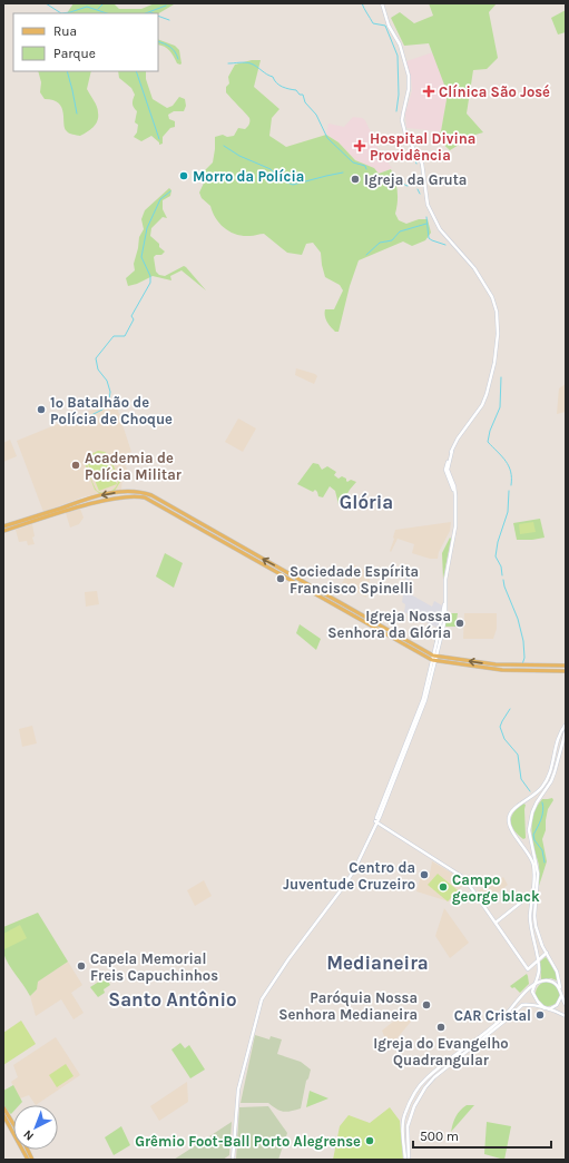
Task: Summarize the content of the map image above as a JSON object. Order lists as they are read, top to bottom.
{
  "districts": ["Glória", "Medianeira", "Santo Antônio"],
  "places": {
    "health": ["Clínica São José", "Hospital Divina Providência"],
    "other": [
      "Morro da Polícia",
      "Igreja da Gruta",
      "1º Batalhão de Polícia de Choque",
      "Academia de Polícia Militar",
      "Sociedade Espírita Francisco Spinelli",
      "Igreja Nossa Senhora da Glória",
      "Centro da Juventude Cruzeiro",
      "Campo george black",
      "Capela Memorial Freis Capuchinhos",
      "Paróquia Nossa Senhora Medianeira",
      "CAR Cristal",
      "Igreja do Evangelho Quadrangular",
      "Grêmio Foot-Ball Porto Alegrense"
    ]
  },
  "legend": ["Rua", "Parque"],
  "scale_bar": "500 m",
  "north": "bottom left"
}
